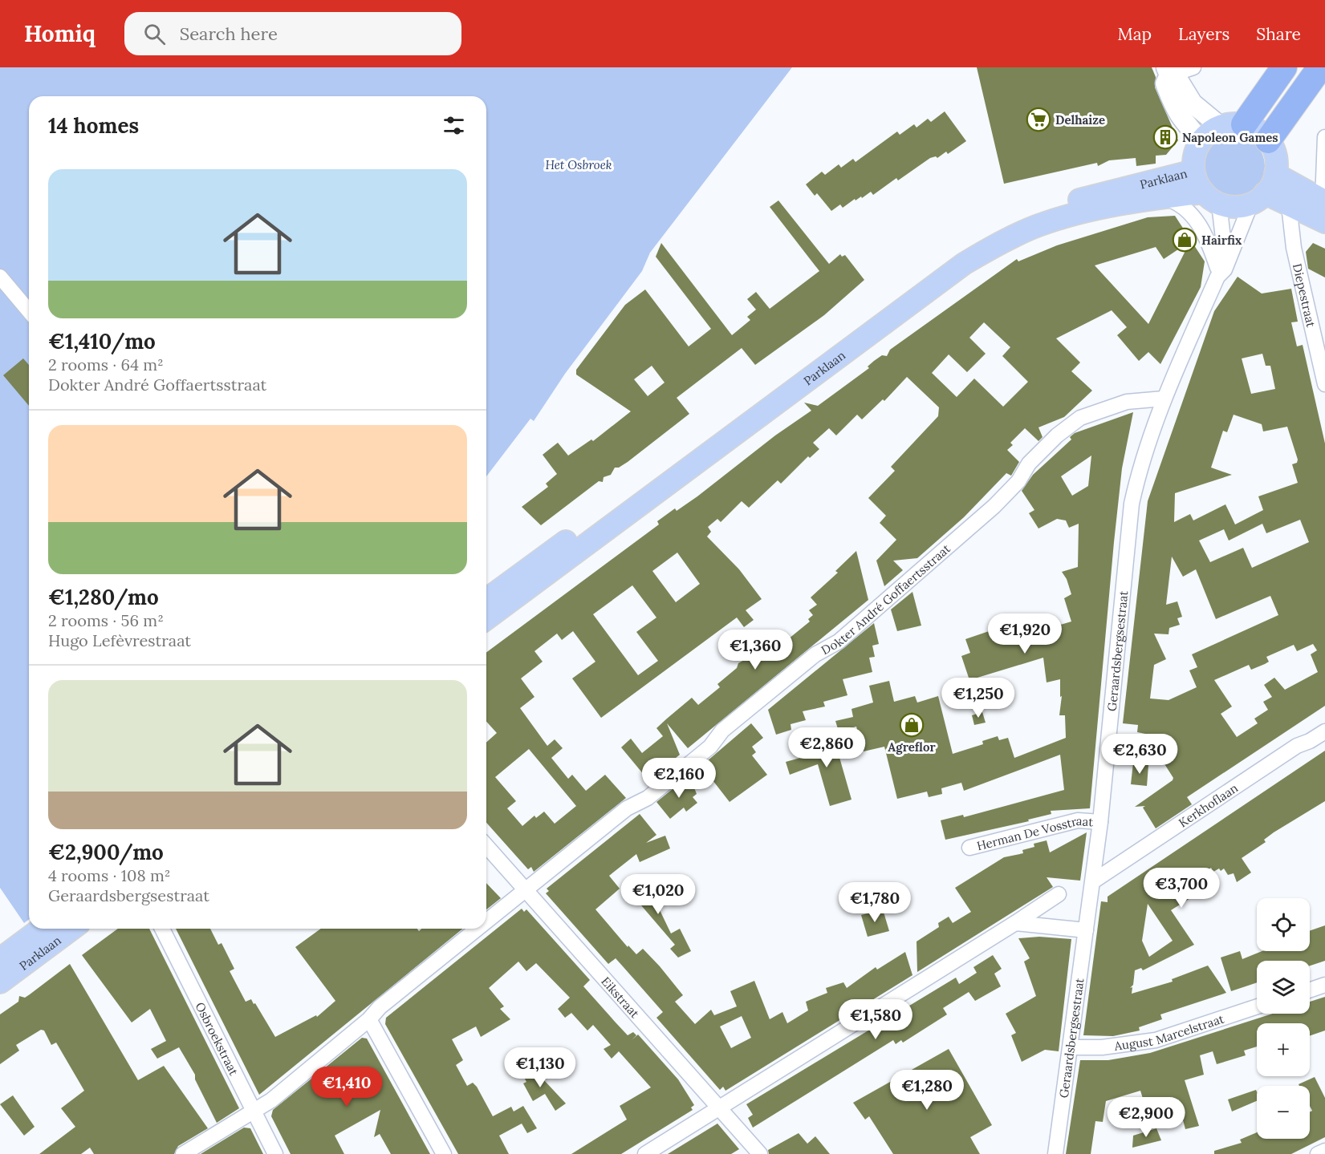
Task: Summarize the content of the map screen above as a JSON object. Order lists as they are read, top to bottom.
{
  "streets": {
    "main road": ["Parklaan"],
    "street": [
      "Diepestraat",
      "Dokter André Goffaertsstraat",
      "Geraardsbergsestraat",
      "Kerkhoflaan",
      "Herman De Vosstraat",
      "Eikstraat",
      "August Marcelstraat",
      "Osbroekstraat"
    ]
  },
  "crossings": [
    ["Parklaan", "Geraardsbergsestraat"],
    ["Dokter André Goffaertsstraat", "Geraardsbergsestraat"],
    ["Dokter André Goffaertsstraat", "Eikstraat"],
    ["Dokter André Goffaertsstraat", "Osbroekstraat"],
    ["Geraardsbergsestraat", "Kerkhoflaan"],
    ["Geraardsbergsestraat", "Herman De Vosstraat"],
    ["Geraardsbergsestraat", "August Marcelstraat"]
  ],
  "parks": ["Het Osbroek"],
  "places": {
    "supermarket": ["Delhaize"],
    "building": ["Napoleon Games"],
    "shop": ["Hairfix", "Agreflor"]
  },
  "page": {
    "header": "Homiq",
    "search": "Search here",
    "nav": ["Map", "Layers", "Share"],
    "heading": "14 homes",
    "list": [
      {
        "name": "€1,410/mo",
        "note": "2 rooms · 64 m² · Dokter André Goffaertsstraat"
      },
      {
        "name": "€1,280/mo",
        "note": "2 rooms · 56 m² · Hugo Lefèvrestraat"
      },
      {
        "name": "€2,900/mo",
        "note": "4 rooms · 108 m² · Geraardsbergsestraat"
      }
    ],
    "price": [
      "€1,920",
      "€1,360",
      "€1,250",
      "€2,860",
      "€2,630",
      "€2,160",
      "€3,700",
      "€1,020",
      "€1,780",
      "€1,580",
      "€1,130",
      "€1,410",
      "€1,280",
      "€2,900"
    ],
    "map_buttons": ["+", "−"]
  }
}
